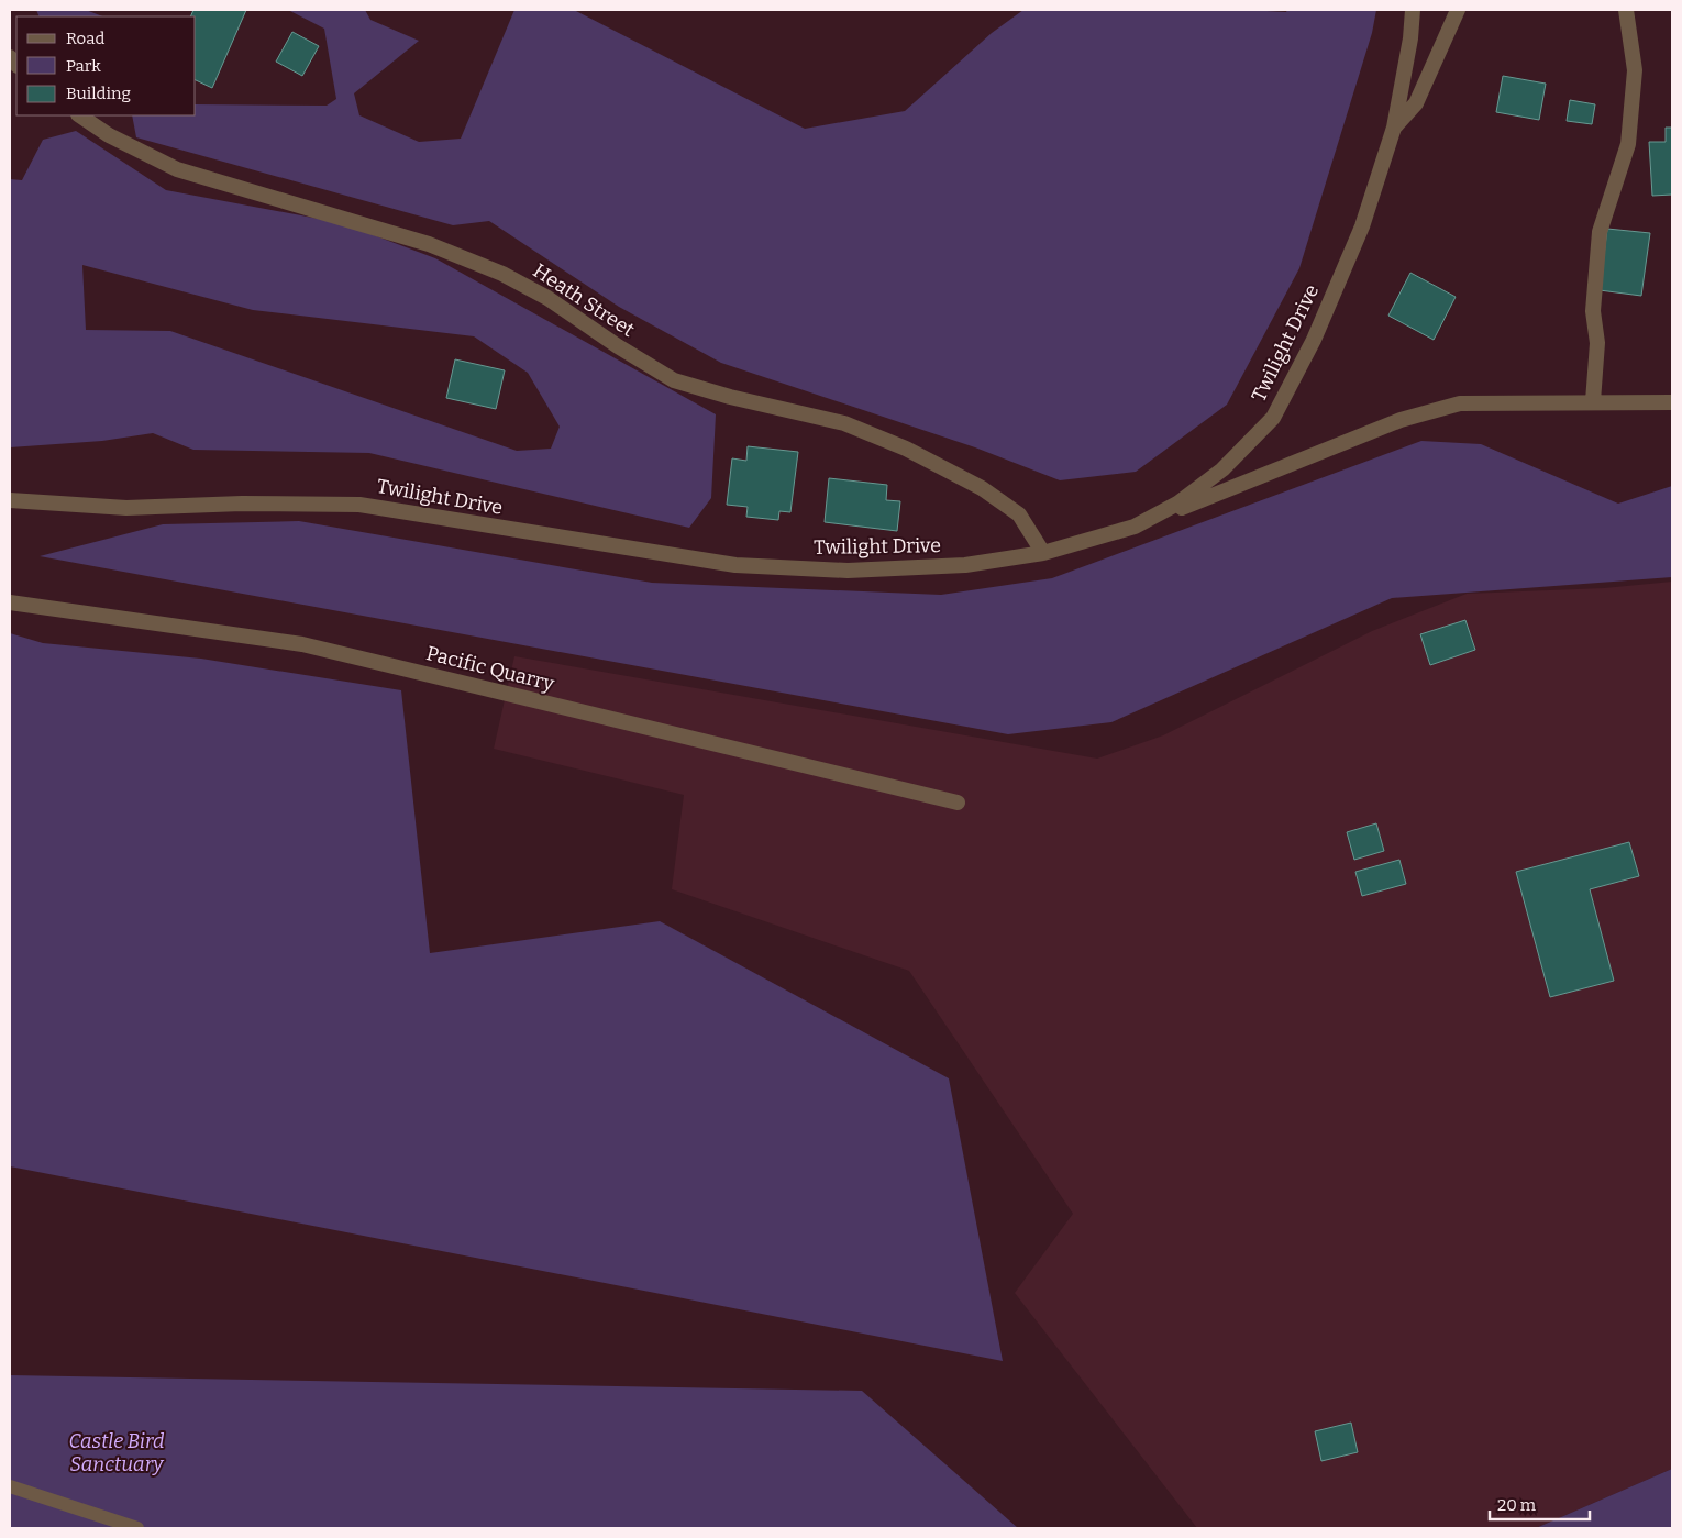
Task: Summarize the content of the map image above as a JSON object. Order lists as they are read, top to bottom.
{
  "streets": {
    "street": ["Heath Street", "Twilight Drive", "Pacific Quarry"]
  },
  "crossings": [
    ["Heath Street", "Twilight Drive"]
  ],
  "parks": ["Castle Bird Sanctuary"],
  "legend": ["Road", "Park", "Building"],
  "scale_bar": "20 m"
}
